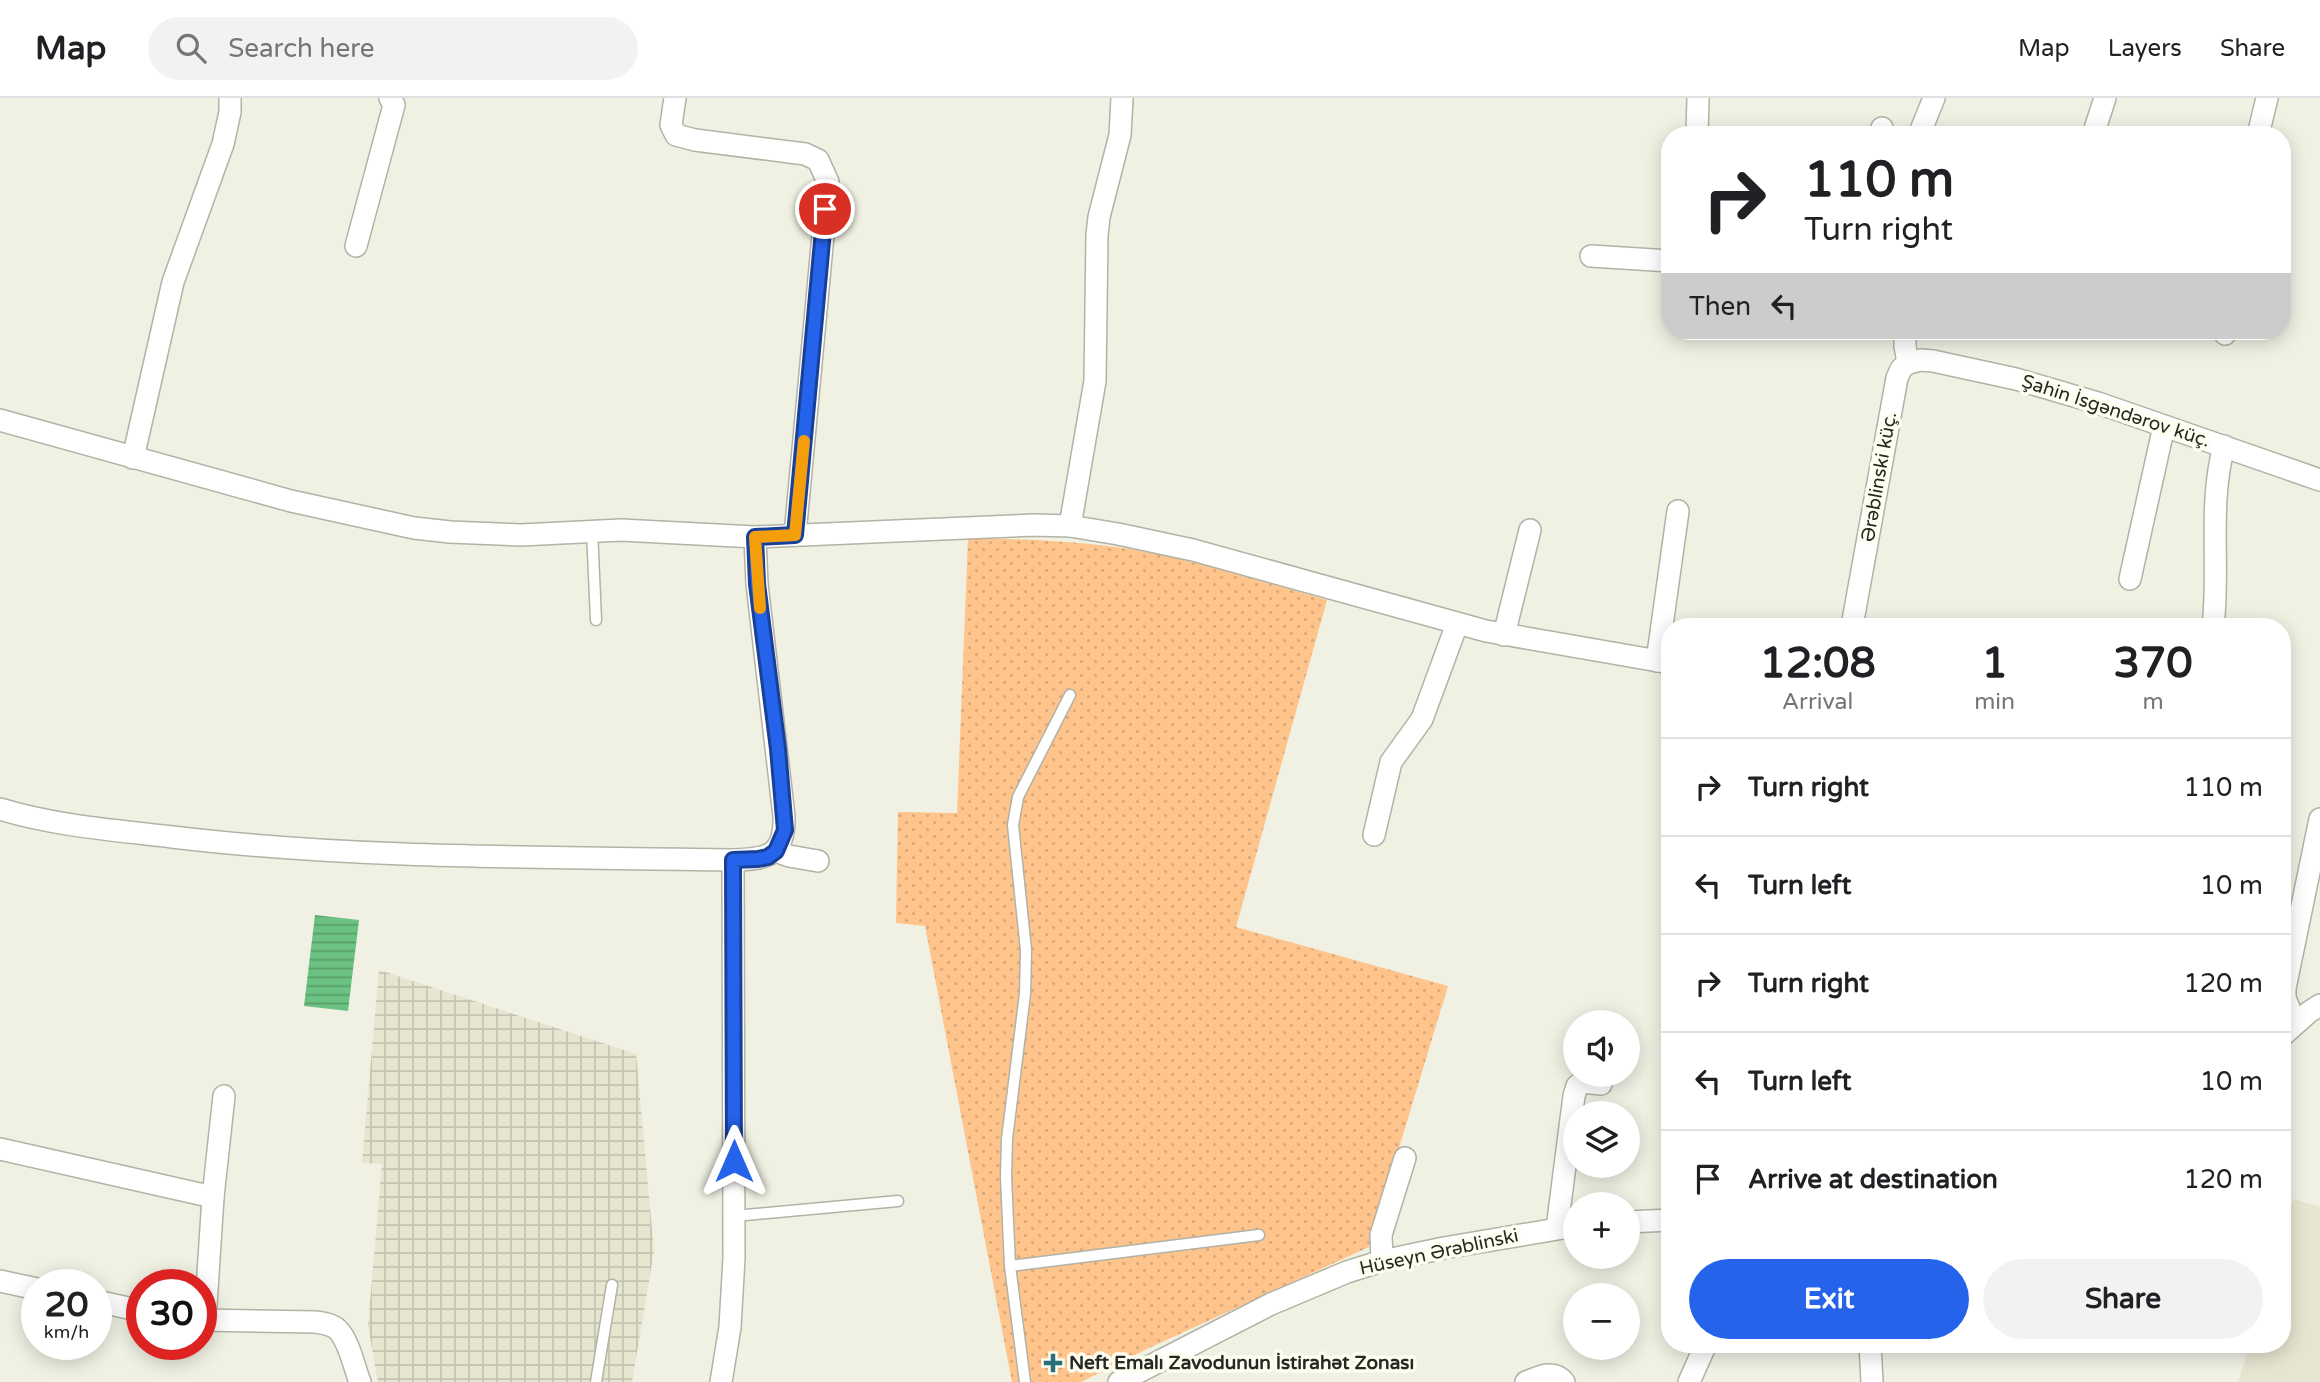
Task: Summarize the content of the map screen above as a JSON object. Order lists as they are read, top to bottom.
{
  "streets": {
    "street": ["Şahin İsgəndərov küç.", "Ərəblinski küç.", "Hüseyn Ərəblinski"]
  },
  "crossings": [
    ["Şahin İsgəndərov küç.", "Ərəblinski küç."]
  ],
  "places": {
    "health": ["Neft Emalı Zavodunun İstirahət Zonası"]
  },
  "page": {
    "header": "Map",
    "search": "Search here",
    "nav": ["Map", "Layers", "Share"],
    "turn": ["110 m", "Turn right"],
    "then": "Then",
    "eta": [
      "12:08",
      "Arrival",
      "1",
      "min",
      "370",
      "m"
    ],
    "list": [
      {
        "name": "Turn right",
        "value": "110 m"
      },
      {
        "name": "Turn left",
        "value": "10 m"
      },
      {
        "name": "Turn right",
        "value": "120 m"
      },
      {
        "name": "Turn left",
        "value": "10 m"
      },
      {
        "name": "Arrive at destination",
        "value": "120 m"
      }
    ],
    "map_buttons": ["+", "−"],
    "buttons": ["Exit", "Share"],
    "speed": "20 km/h",
    "limit": "30"
  }
}
